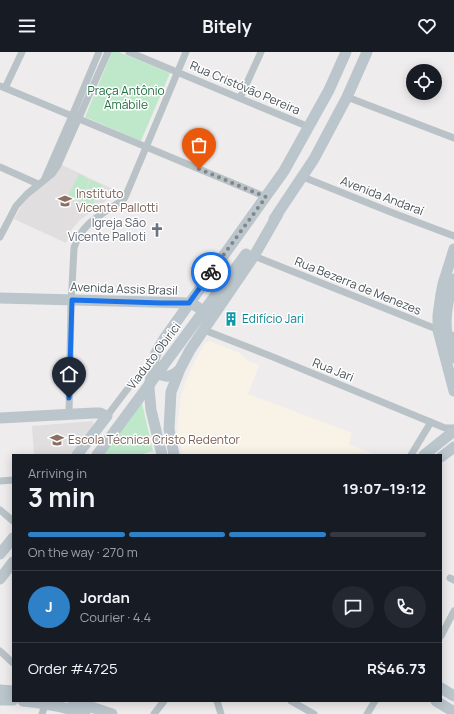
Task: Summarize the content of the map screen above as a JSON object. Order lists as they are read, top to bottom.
{
  "streets": {
    "main road": ["Avenida Assis Brasil", "Viaduto Obirici"],
    "street": [
      "Rua Cristóvão Pereira",
      "Avenida Andaraí",
      "Rua Bezerra de Menezes",
      "Rua Jari"
    ]
  },
  "crossings": [
    ["Rua Cristóvão Pereira", "Avenida Assis Brasil"],
    ["Rua Bezerra de Menezes", "Viaduto Obirici"]
  ],
  "parks": ["Praça Antônio Amábile"],
  "places": {
    "school or university": ["Instituto Vicente Pallotti", "Escola Técnica Cristo Redentor"],
    "church": ["Igreja São Vicente Palloti"],
    "building": ["Edifício Jari"]
  },
  "page": {
    "header": "Bitely",
    "heading": ["3 min", "Arriving in", "19:07–19:12"],
    "panel": [
      "Jordan",
      "Courier · 4.4",
      "Order #4725",
      "R$46.73"
    ],
    "bar": "On the way · 270 m",
    "round": "J"
  }
}
